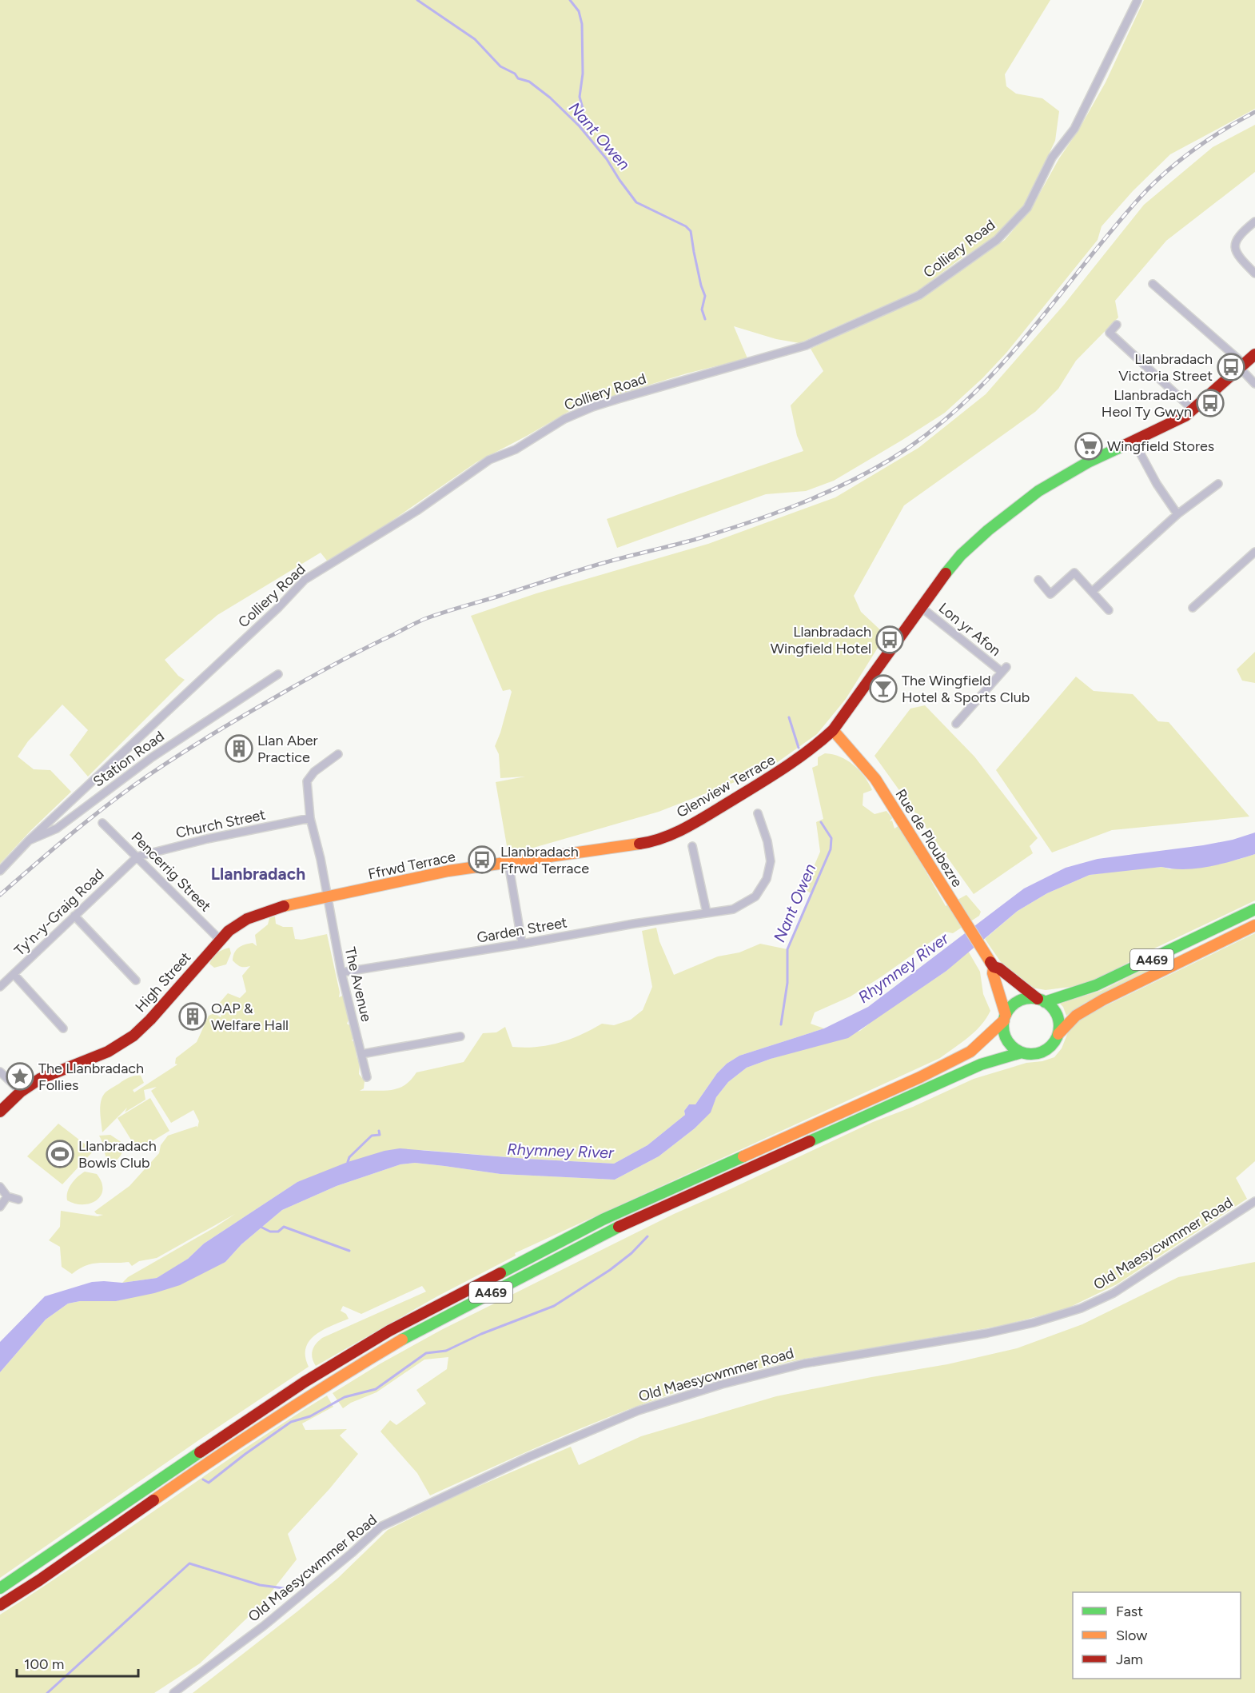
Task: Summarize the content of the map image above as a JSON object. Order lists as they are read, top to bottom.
{
  "streets": {
    "main road": [
      "Glenview Terrace",
      "Rue de Ploubezre",
      "Ffrwd Terrace",
      "A469",
      "High Street"
    ],
    "street": [
      "Colliery Road",
      "Lon yr Afon",
      "Station Road",
      "Church Street",
      "Pencerrig Street",
      "Ty'n-y-Graig Road",
      "Garden Street",
      "The Avenue",
      "Old Maesycwmmer Road"
    ]
  },
  "crossings": [
    ["Colliery Road", "Station Road"],
    ["Lon yr Afon", "Glenview Terrace"],
    ["Glenview Terrace", "Rue de Ploubezre"],
    ["Glenview Terrace", "Ffrwd Terrace"],
    ["Church Street", "Pencerrig Street"],
    ["Church Street", "Ty'n-y-Graig Road"],
    ["Church Street", "The Avenue"],
    ["Rue de Ploubezre", "A469"],
    ["Ffrwd Terrace", "High Street"],
    ["Ffrwd Terrace", "The Avenue"],
    ["Pencerrig Street", "Ty'n-y-Graig Road"],
    ["Pencerrig Street", "High Street"],
    ["Garden Street", "The Avenue"],
    ["High Street", "The Avenue"]
  ],
  "districts": ["Llanbradach"],
  "water": ["Nant Owen", "Rhymney River"],
  "places": {
    "bus stop": [
      "Llanbradach Victoria Street",
      "Llanbradach Heol Ty Gwyn",
      "Llanbradach Wingfield Hotel",
      "Llanbradach Ffrwd Terrace"
    ],
    "supermarket": ["Wingfield Stores"],
    "bar": ["The Wingfield Hotel & Sports Club"],
    "building": ["Llan Aber Practice", "OAP & Welfare Hall"],
    "place": ["The Llanbradach Follies"],
    "sports": ["Llanbradach Bowls Club"]
  },
  "legend": ["Fast", "Slow", "Jam"],
  "scale_bar": "100 m"
}
